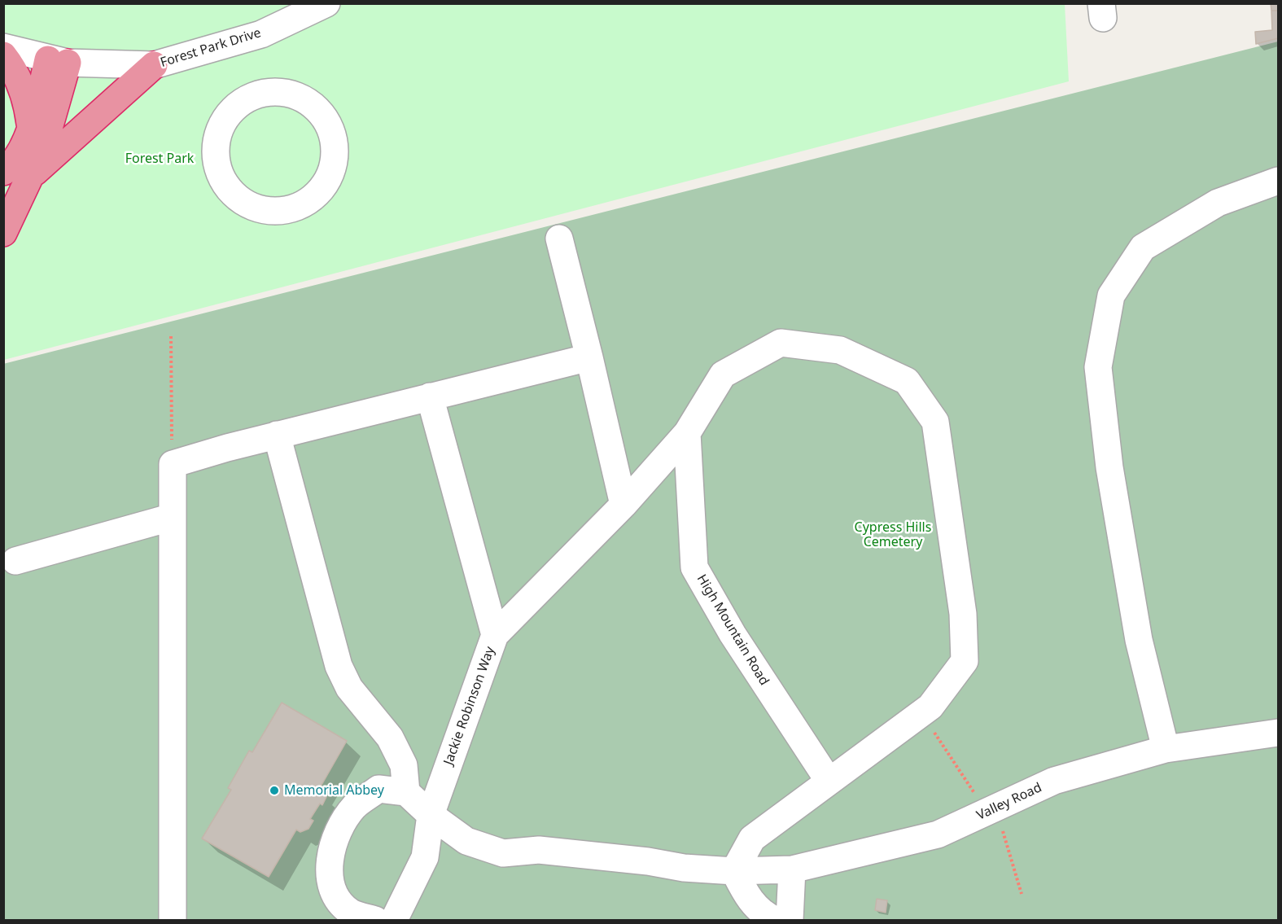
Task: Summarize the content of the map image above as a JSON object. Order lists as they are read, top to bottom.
{
  "streets": {
    "street": [
      "Forest Park Drive",
      "High Mountain Road",
      "Jackie Robinson Way",
      "Valley Road"
    ]
  },
  "crossings": [
    ["High Mountain Road", "Jackie Robinson Way"],
    ["Jackie Robinson Way", "Valley Road"]
  ],
  "parks": ["Forest Park", "Cypress Hills Cemetery"],
  "places": ["Memorial Abbey"]
}
